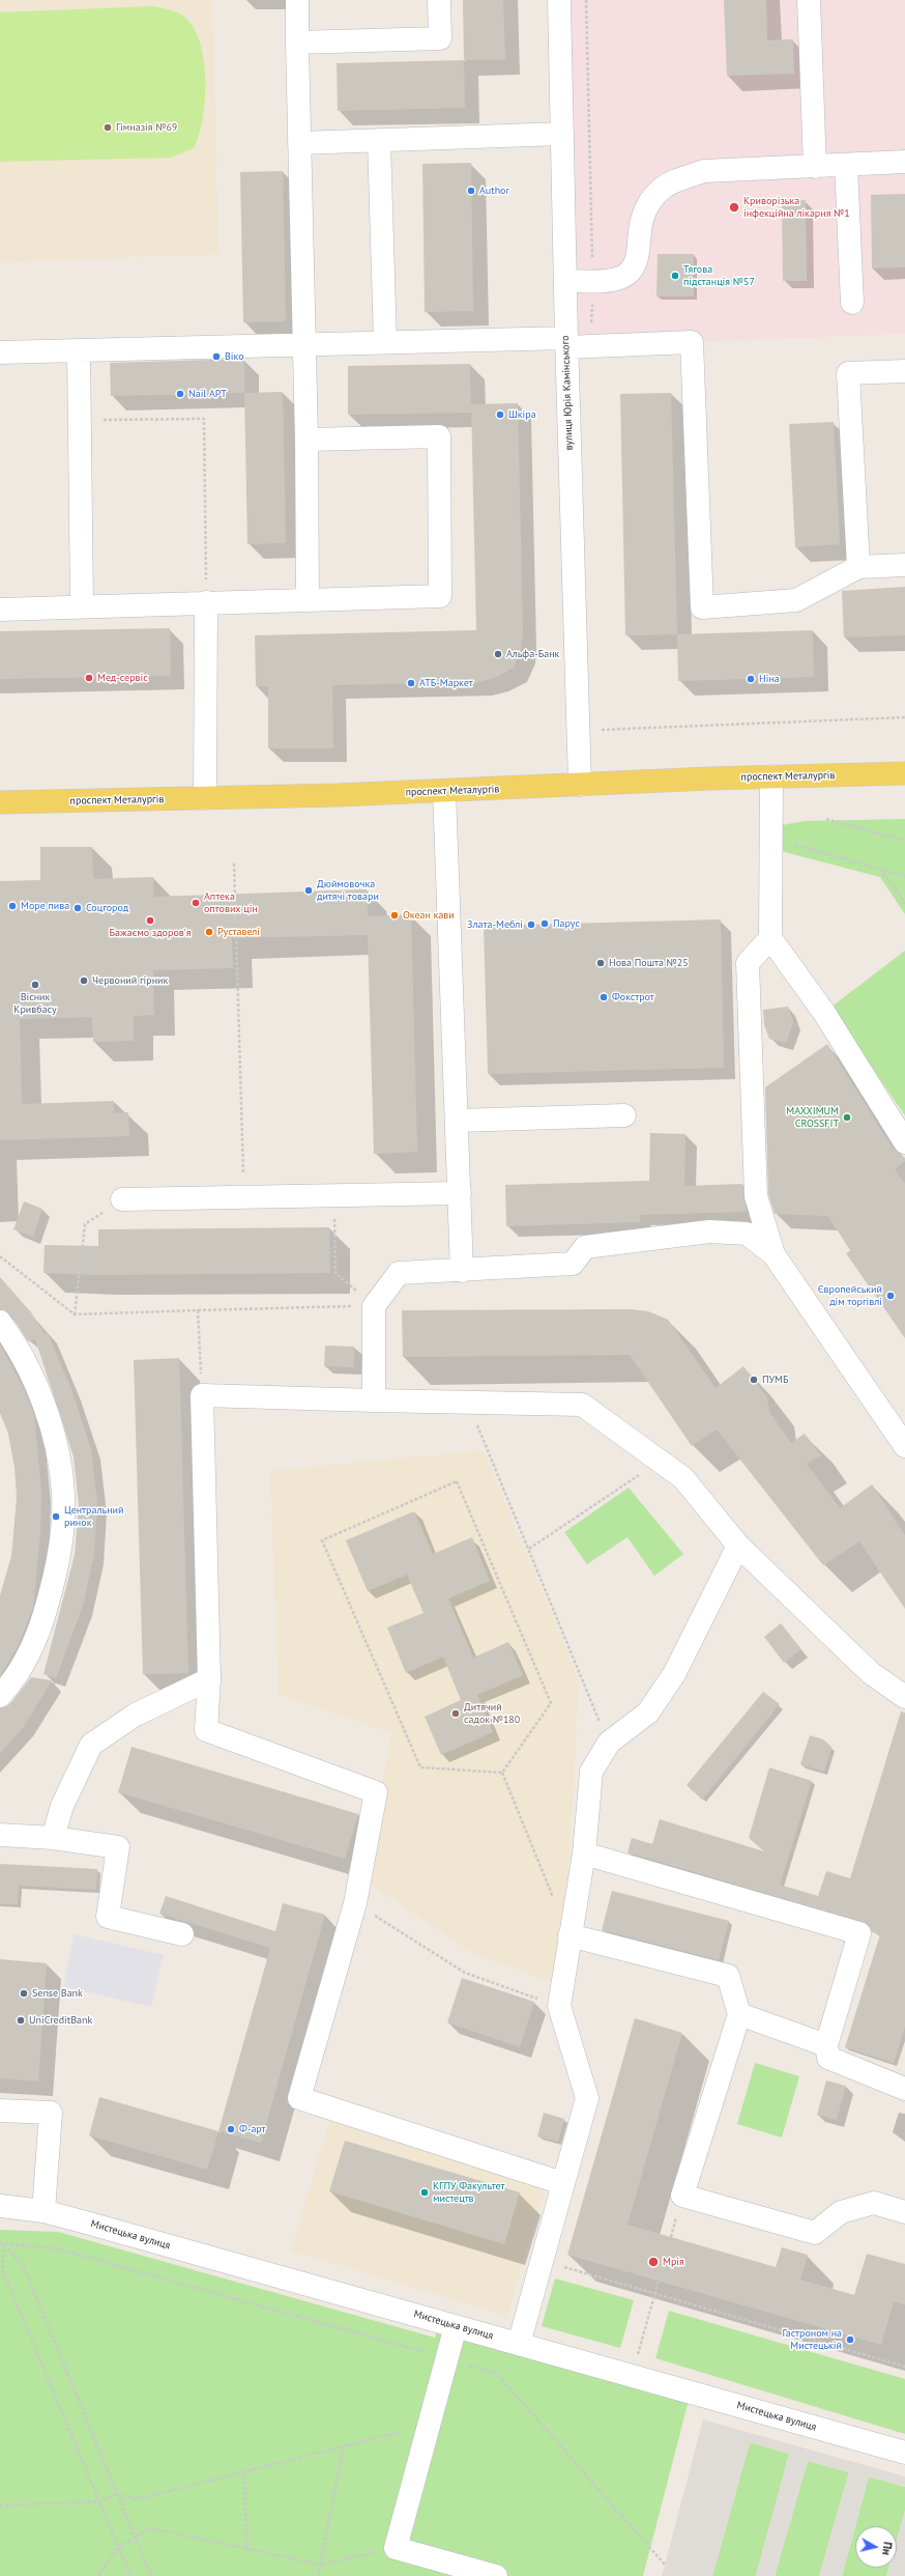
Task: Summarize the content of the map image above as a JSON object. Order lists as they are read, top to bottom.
{
  "streets": {
    "main road": ["проспект Металургів"],
    "street": ["вулиця Юрія Камінського", "Мистецька вулиця"]
  },
  "crossings": [
    ["вулиця Юрія Камінського", "проспект Металургів"]
  ],
  "places": [
    "Гімназія №69",
    "Author",
    "Криворізька інфекційна лікарня №1",
    "Тягова підстанція №57",
    "Віко",
    "Nail АРТ",
    "Шкіра",
    "Альфа-Банк",
    "Мед-сервіс",
    "Ніна",
    "АТБ-Маркет",
    "Дюймовочка дитячі товари",
    "Аптека оптових цін",
    "Море пива",
    "Соцгород",
    "Океан кави",
    "Бажаємо здоровʼя",
    "Парус",
    "Злата-Меблі",
    "Руставелі",
    "Нова Пошта №25",
    "Червоний гірник",
    "Вісник Кривбасу",
    "Фокстрот",
    "MAXXIMUM CROSSFIT",
    "Європейський дім торгівлі",
    "ПУМБ",
    "Центральний ринок",
    "Дитячий садок №180",
    "Sense Bank",
    "UniCreditBank",
    "Ф-арт",
    "КГПУ Факультет мистецтв",
    "Мрія",
    "Гастроном на Мистецькій"
  ],
  "north": "right"
}
